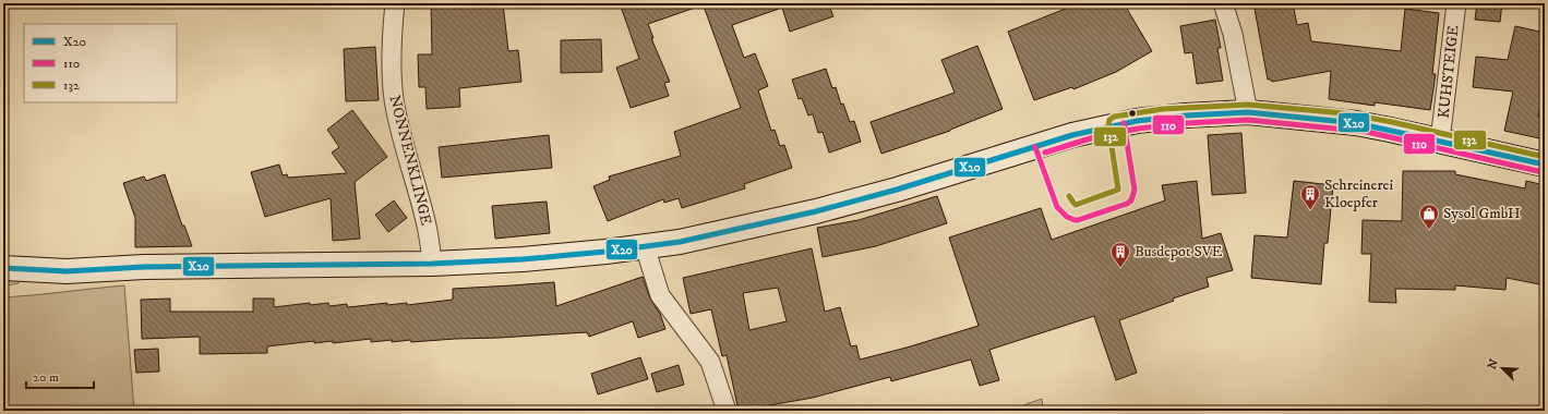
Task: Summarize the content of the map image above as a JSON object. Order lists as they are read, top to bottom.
{
  "streets": {
    "street": ["KUHSTEIGE", "NONNENKLINGE"]
  },
  "places": {
    "building": ["Schreinerei Kloepfer", "Busdepot SVE"],
    "shop": ["Sysol GmbH"]
  },
  "lines": ["transit line 132", "transit line X20", "transit line 110"],
  "legend": ["X20", "110", "132"],
  "scale_bar": "20 m",
  "north": "top left"
}
